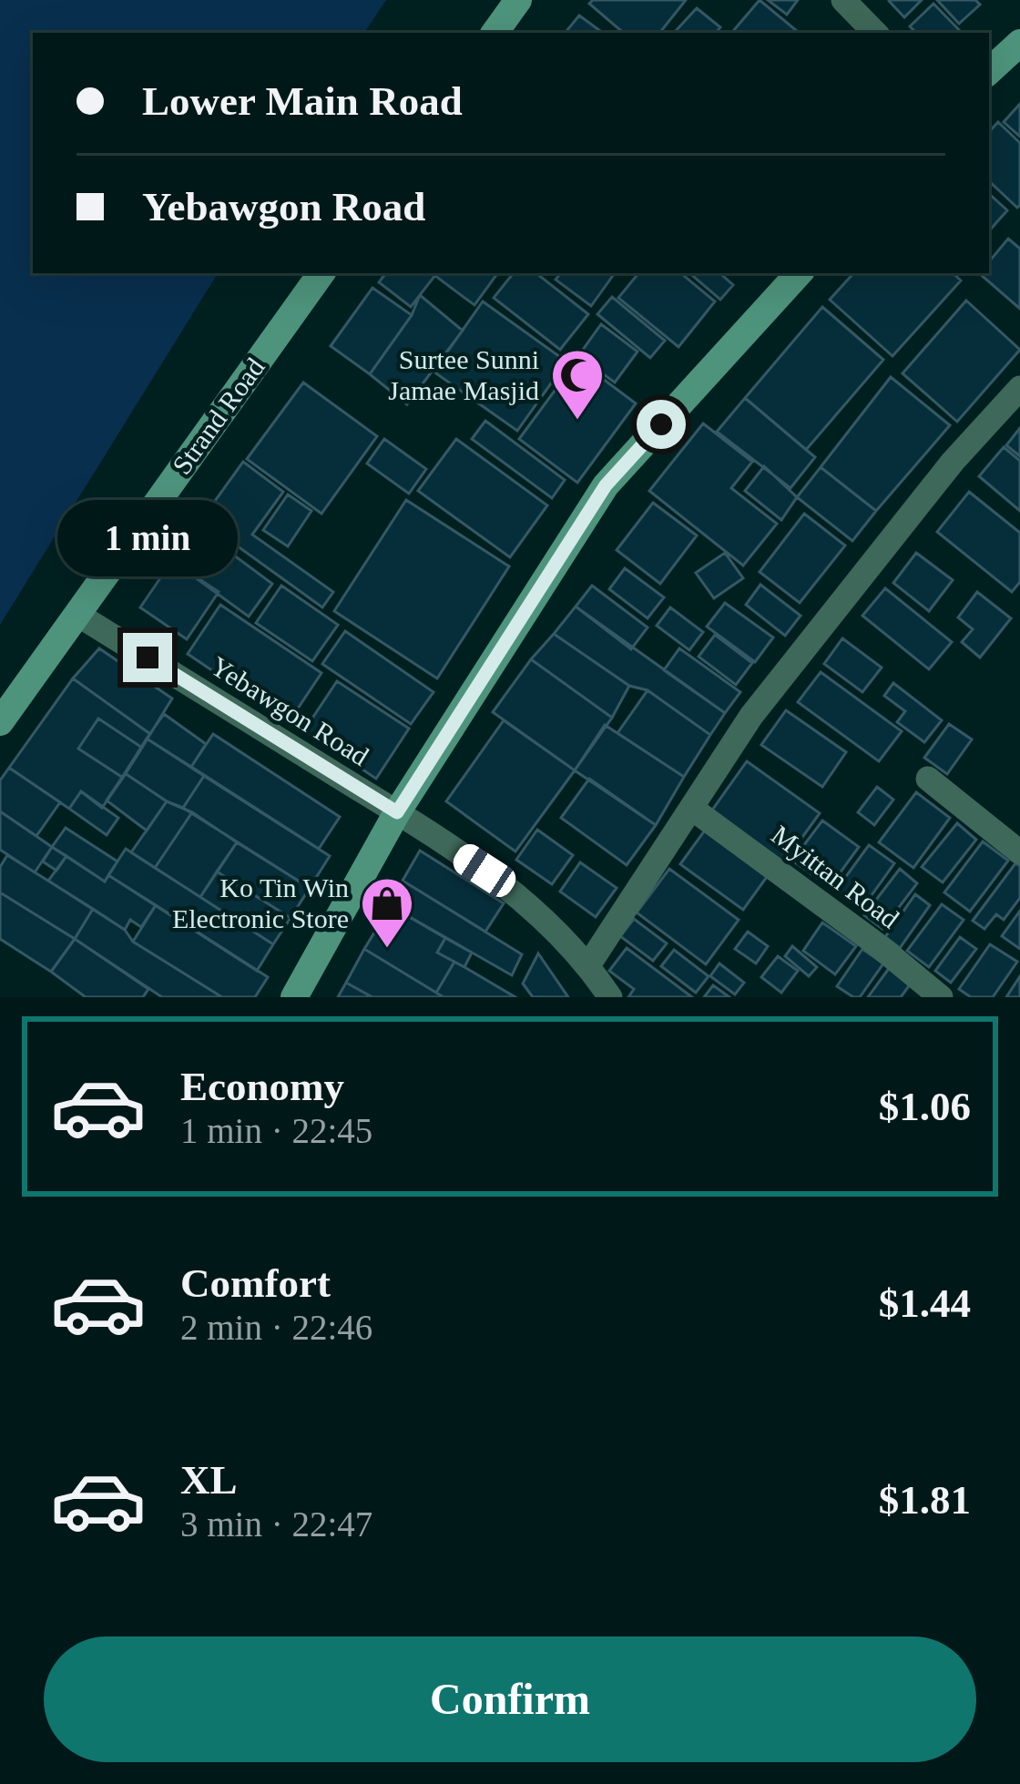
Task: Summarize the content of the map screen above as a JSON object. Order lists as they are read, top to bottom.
{
  "streets": {
    "main road": ["Strand Road"],
    "street": ["Yebawgon Road", "Myittan Road"]
  },
  "crossings": [
    ["Strand Road", "Yebawgon Road"]
  ],
  "places": {
    "mosque": ["Surtee Sunni Jamae Masjid"],
    "shop": ["Ko Tin Win Electronic Store"]
  },
  "page": {
    "banner": ["Lower Main Road", "Yebawgon Road"],
    "bubble": "1 min",
    "list": [
      {
        "name": "Economy",
        "note": "1 min · 22:45",
        "value": "$1.06"
      },
      {
        "name": "Comfort",
        "note": "2 min · 22:46",
        "value": "$1.44"
      },
      {
        "name": "XL",
        "note": "3 min · 22:47",
        "value": "$1.81"
      }
    ],
    "buttons": "Confirm"
  }
}
